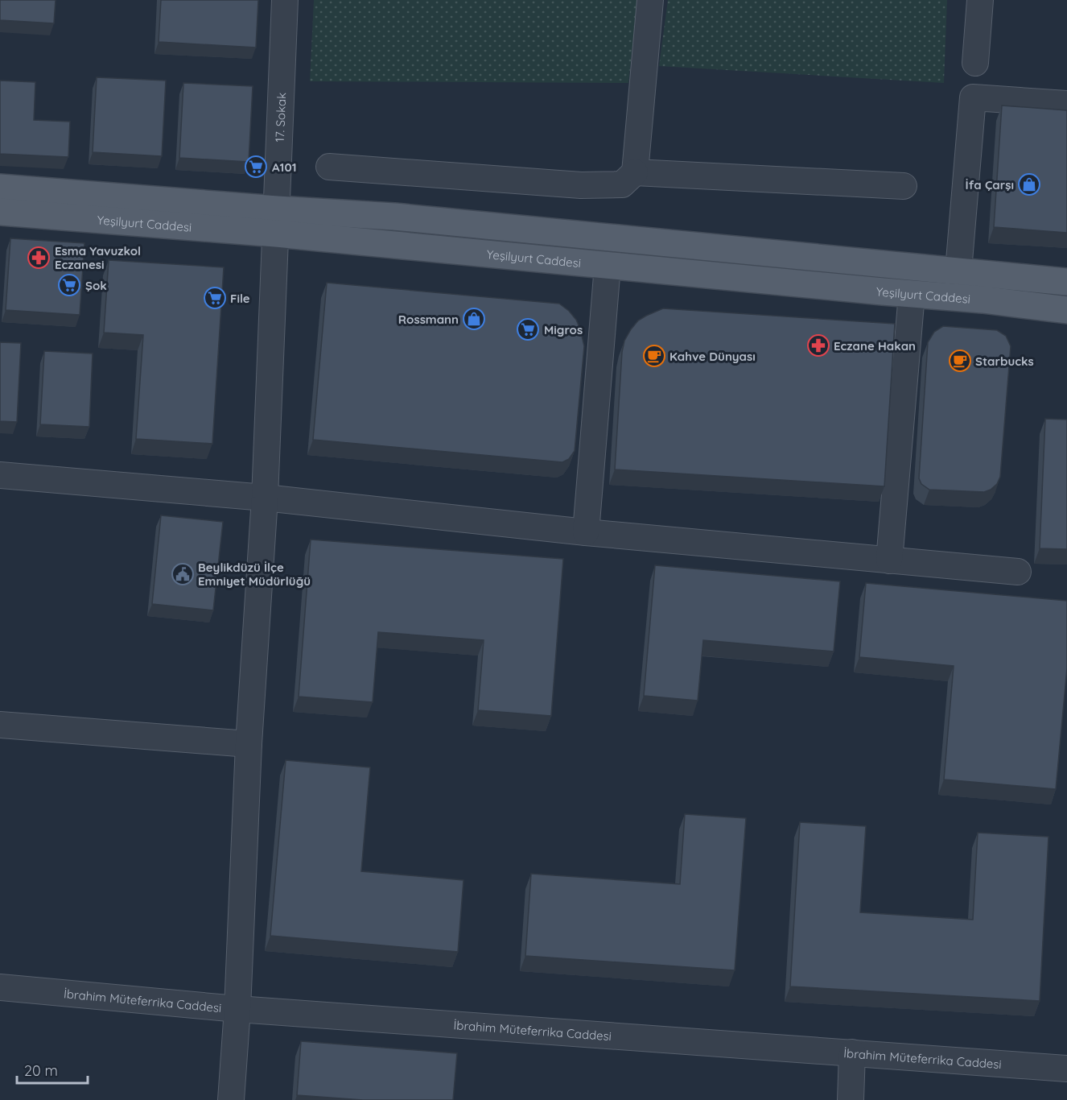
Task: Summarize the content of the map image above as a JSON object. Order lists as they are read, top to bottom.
{
  "streets": {
    "main road": ["Yeşilyurt Caddesi"],
    "street": ["17. Sokak", "İbrahim Müteferrika Caddesi"]
  },
  "crossings": [
    ["17. Sokak", "Yeşilyurt Caddesi"],
    ["17. Sokak", "İbrahim Müteferrika Caddesi"]
  ],
  "places": {
    "supermarket": [
      "A101",
      "Şok",
      "File",
      "Migros"
    ],
    "shop": ["İfa Çarşı", "Rossmann"],
    "pharmacy": ["Esma Yavuzkol Eczanesi", "Eczane Hakan"],
    "cafe": ["Kahve Dünyası", "Starbucks"],
    "public building": ["Beylikdüzü İlçe Emniyet Müdürlüğü"]
  },
  "scale_bar": "20 m"
}
